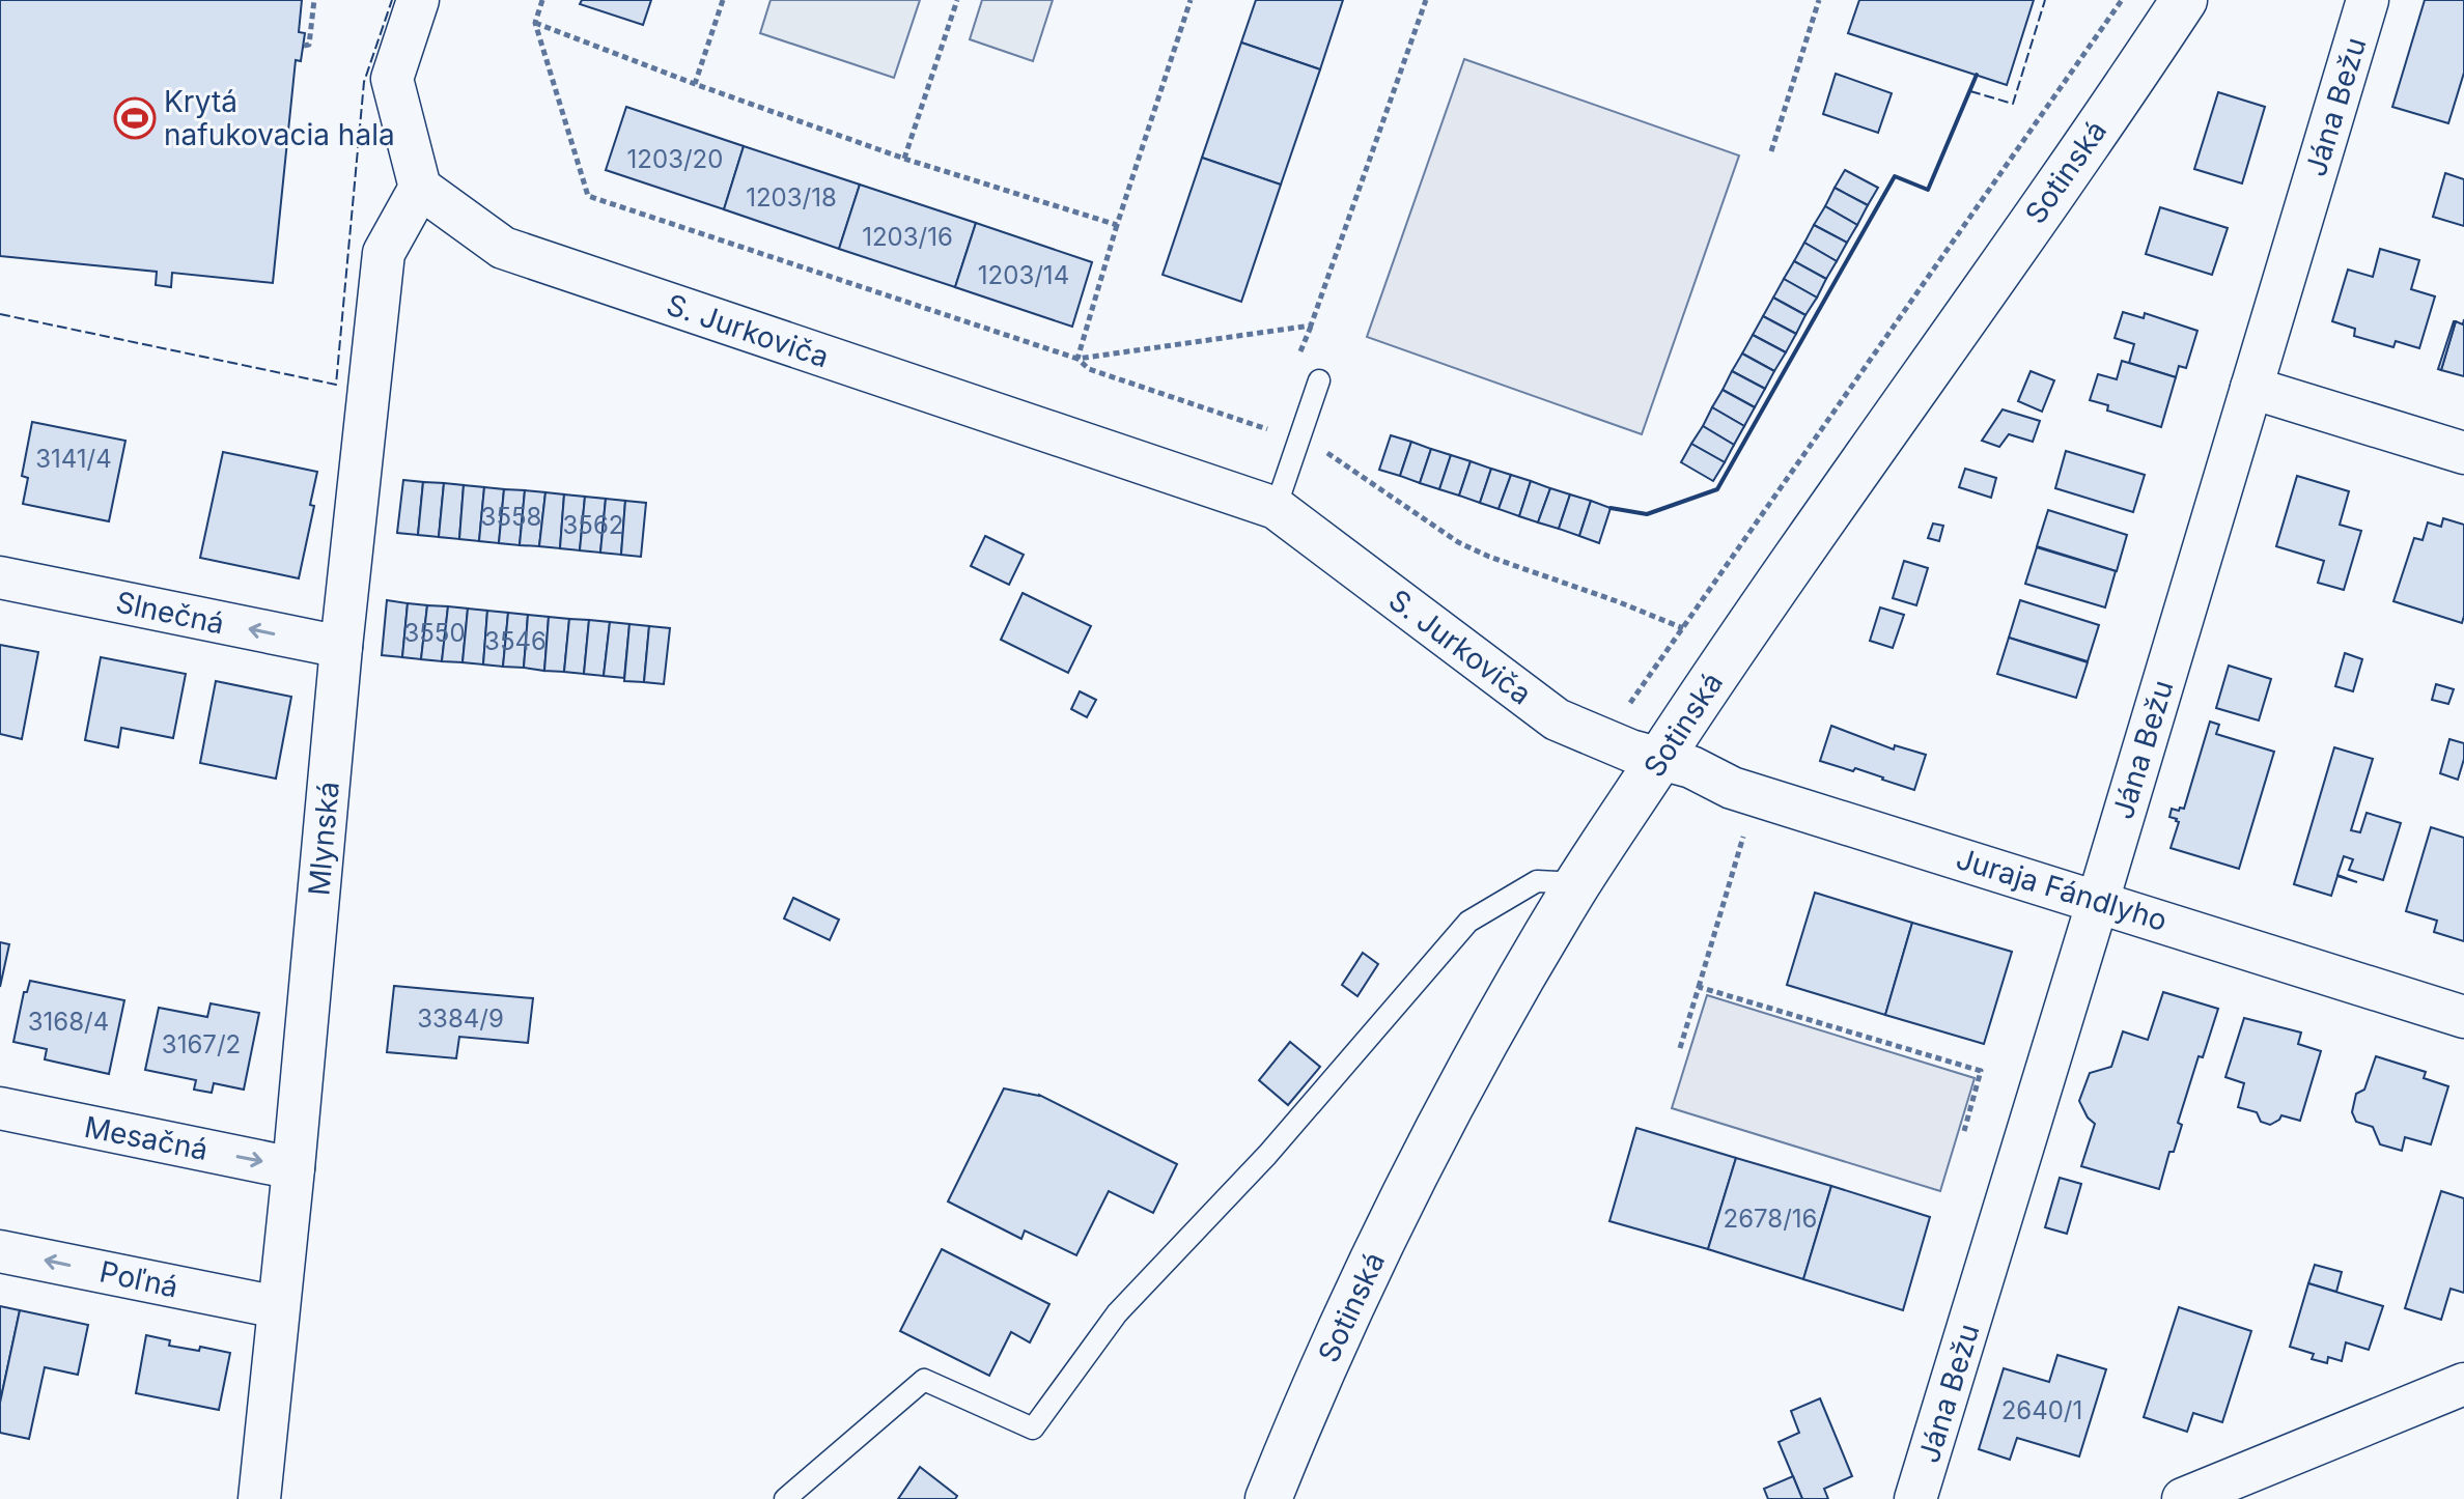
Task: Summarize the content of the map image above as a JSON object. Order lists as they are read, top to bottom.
{
  "streets": {
    "main road": ["Sotinská"],
    "street": [
      "Jána Bežu",
      "S. Jurkoviča",
      "Slnečná",
      "Mlynská",
      "Juraja Fándlyho",
      "Mesačná",
      "Poľná"
    ]
  },
  "crossings": [
    ["Jána Bežu", "Juraja Fándlyho"],
    ["Sotinská", "S. Jurkoviča"],
    ["Sotinská", "Juraja Fándlyho"],
    ["S. Jurkoviča", "Mlynská"],
    ["S. Jurkoviča", "Juraja Fándlyho"],
    ["Slnečná", "Mlynská"],
    ["Mlynská", "Mesačná"],
    ["Mlynská", "Poľná"]
  ],
  "one_way": ["Slnečná", "Mesačná", "Poľná"],
  "places": {
    "sports": ["Krytá nafukovacia hala"]
  },
  "house_numbers": [
    "1203/20",
    "1203/18",
    "1203/16",
    "1203/14",
    "3141/4",
    "3558",
    "3562",
    "3550",
    "3546",
    "3384/9",
    "3168/4",
    "3167/2",
    "2678/16",
    "2640/1"
  ]
}
